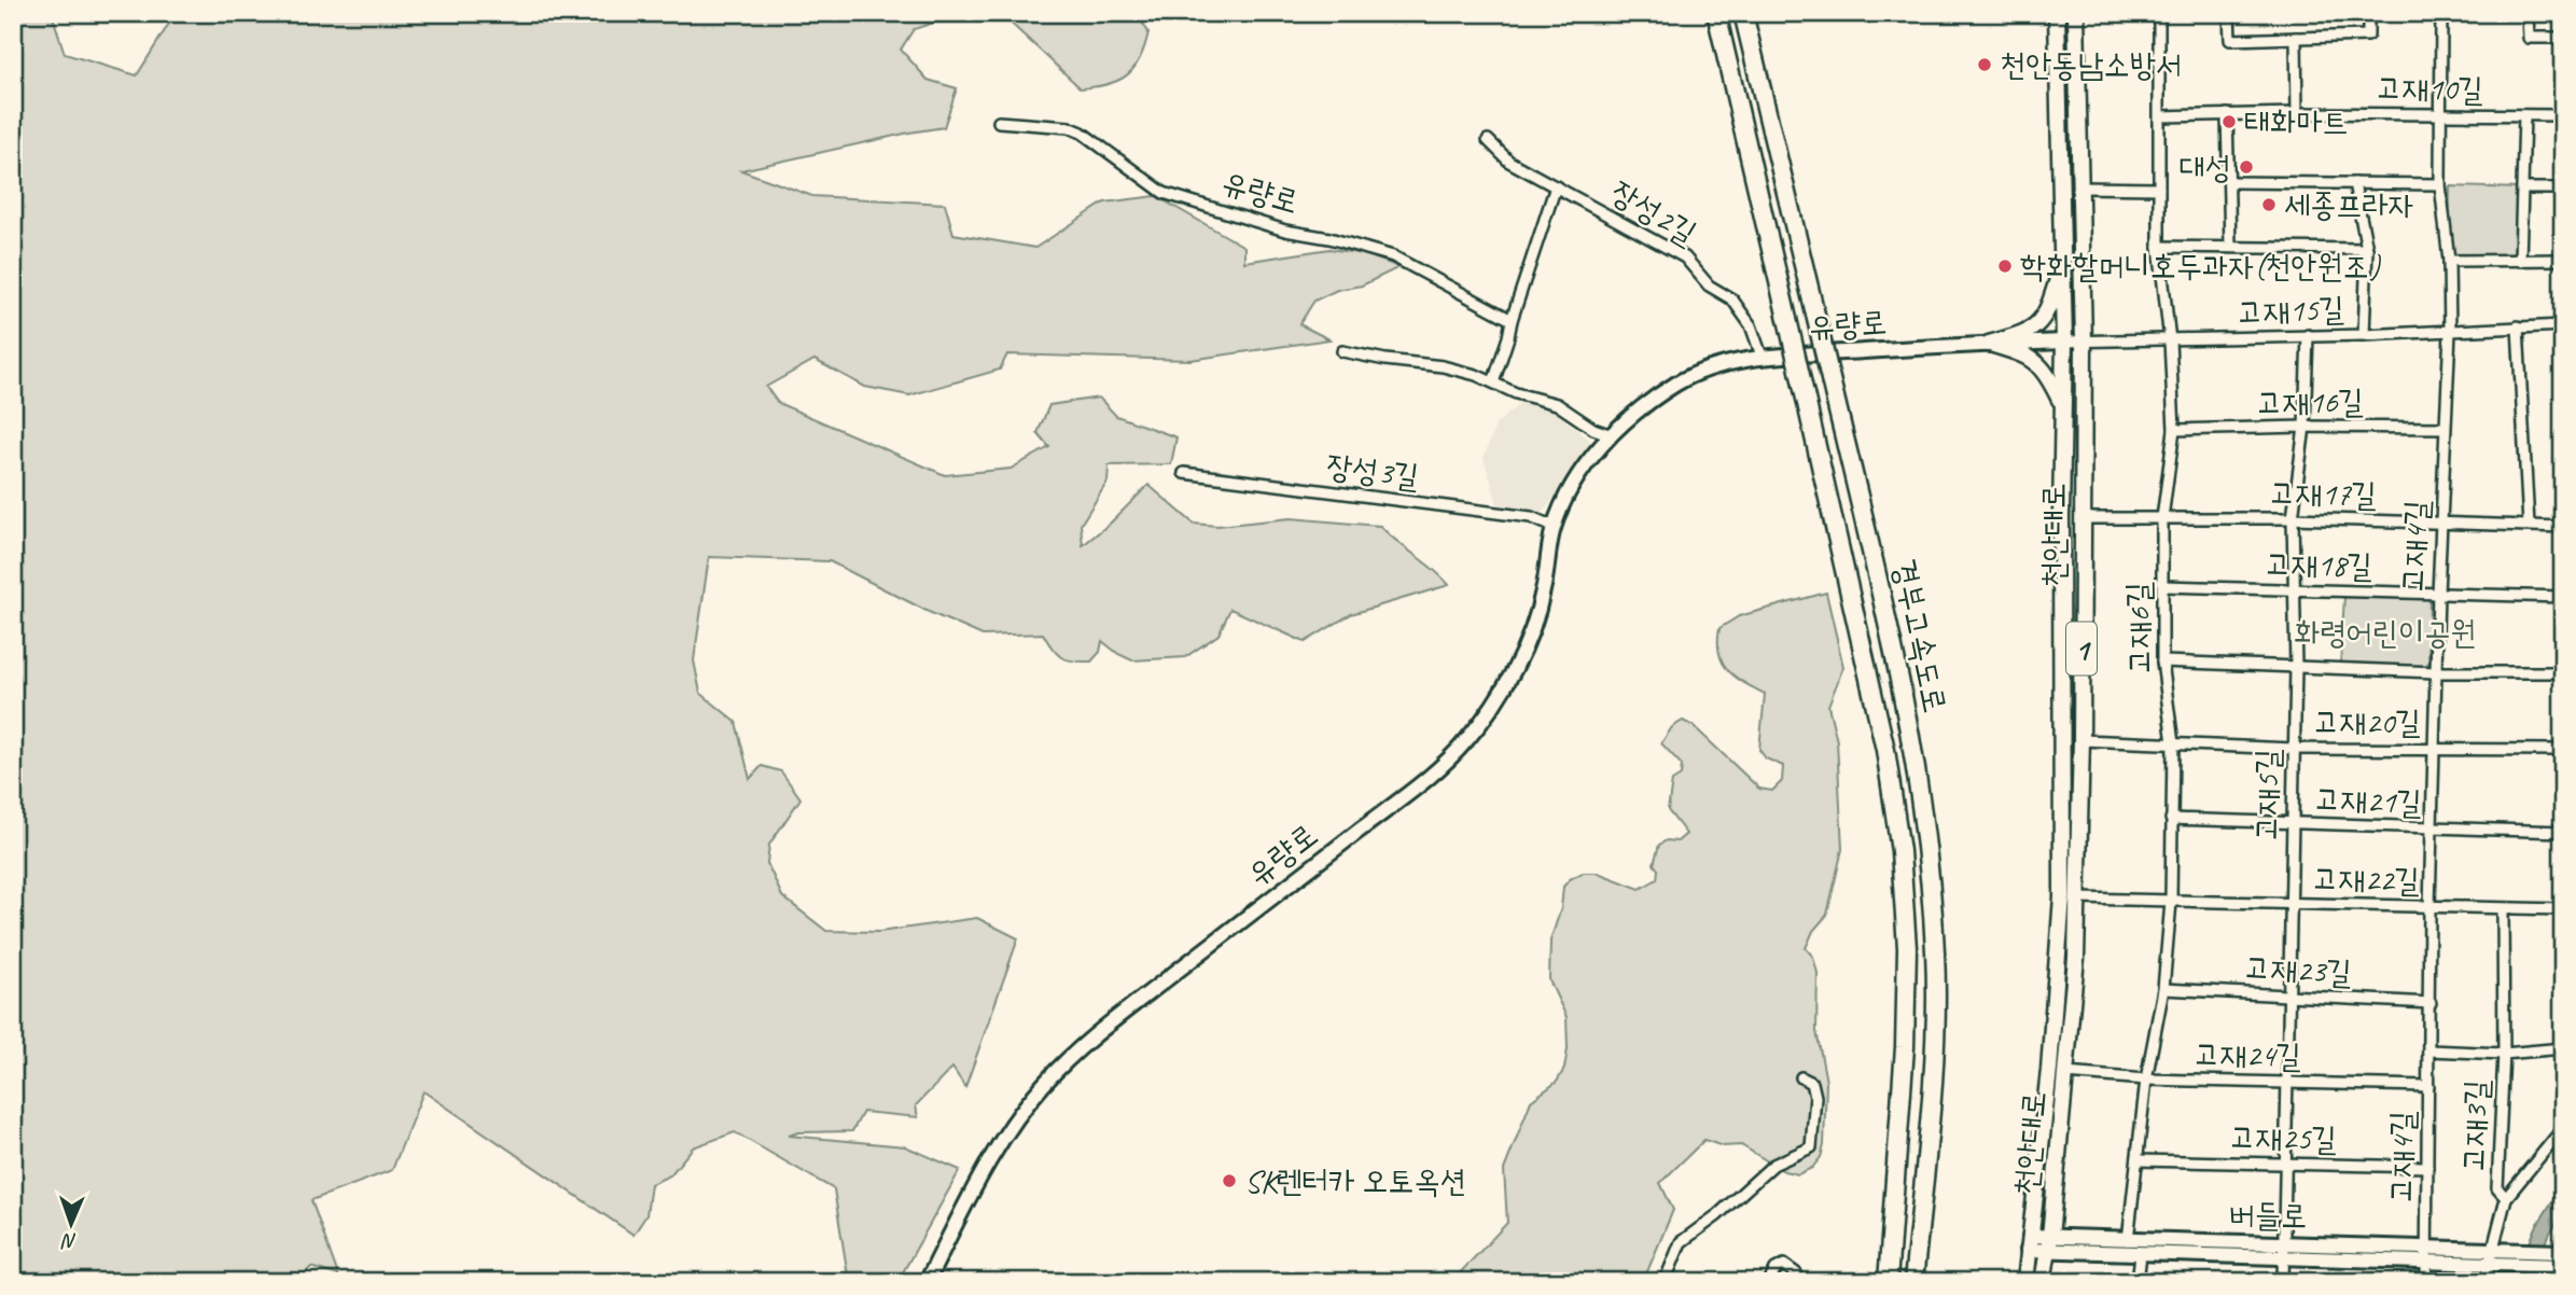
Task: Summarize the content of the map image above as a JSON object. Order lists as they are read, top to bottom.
{
  "streets": {
    "highway": ["경부고속도로"],
    "main road": ["천안대로", "1"],
    "street": [
      "고재10길",
      "유량로",
      "장성2길",
      "고재15길",
      "고재16길",
      "장성3길",
      "고재17길",
      "고재4길",
      "고재18길",
      "고재6길",
      "고재20길",
      "고재5길",
      "고재21길",
      "고재22길",
      "고재23길",
      "고재24길",
      "고재3길",
      "고재25길",
      "버들로"
    ]
  },
  "crossings": [
    ["고재10길", "고재4길"],
    ["고재10길", "고재6길"],
    ["유량로", "장성2길"],
    ["유량로", "고재15길"],
    ["유량로", "장성3길"],
    ["유량로", "천안대로"],
    ["고재15길", "천안대로"],
    ["고재15길", "고재4길"],
    ["고재15길", "고재6길"],
    ["고재15길", "고재5길"],
    ["고재16길", "고재4길"],
    ["고재16길", "고재6길"],
    ["고재16길", "고재5길"],
    ["고재17길", "천안대로"],
    ["고재17길", "고재4길"],
    ["고재17길", "고재6길"],
    ["고재17길", "고재5길"],
    ["천안대로", "고재20길"],
    ["천안대로", "고재22길"],
    ["천안대로", "고재24길"],
    ["천안대로", "버들로"],
    ["고재4길", "고재18길"],
    ["고재4길", "고재20길"],
    ["고재4길", "고재21길"],
    ["고재4길", "고재22길"],
    ["고재4길", "고재23길"],
    ["고재4길", "고재24길"],
    ["고재4길", "고재3길"],
    ["고재4길", "고재25길"],
    ["고재4길", "버들로"],
    ["고재18길", "고재6길"],
    ["고재18길", "고재5길"],
    ["고재6길", "고재20길"],
    ["고재6길", "고재21길"],
    ["고재6길", "고재22길"],
    ["고재6길", "고재23길"],
    ["고재6길", "고재24길"],
    ["고재6길", "고재25길"],
    ["고재6길", "버들로"],
    ["고재20길", "고재5길"],
    ["고재5길", "고재21길"],
    ["고재5길", "고재22길"],
    ["고재5길", "고재23길"],
    ["고재5길", "고재24길"],
    ["고재5길", "고재25길"],
    ["고재5길", "버들로"],
    ["고재22길", "고재3길"]
  ],
  "parks": ["화령어린이공원"],
  "places": [
    "천안동남소방서",
    "태화마트",
    "대성",
    "세종프라자",
    "학화할머니호두과자(천안원조)",
    "SK렌터카 오토옥션"
  ],
  "north": "bottom"
}
